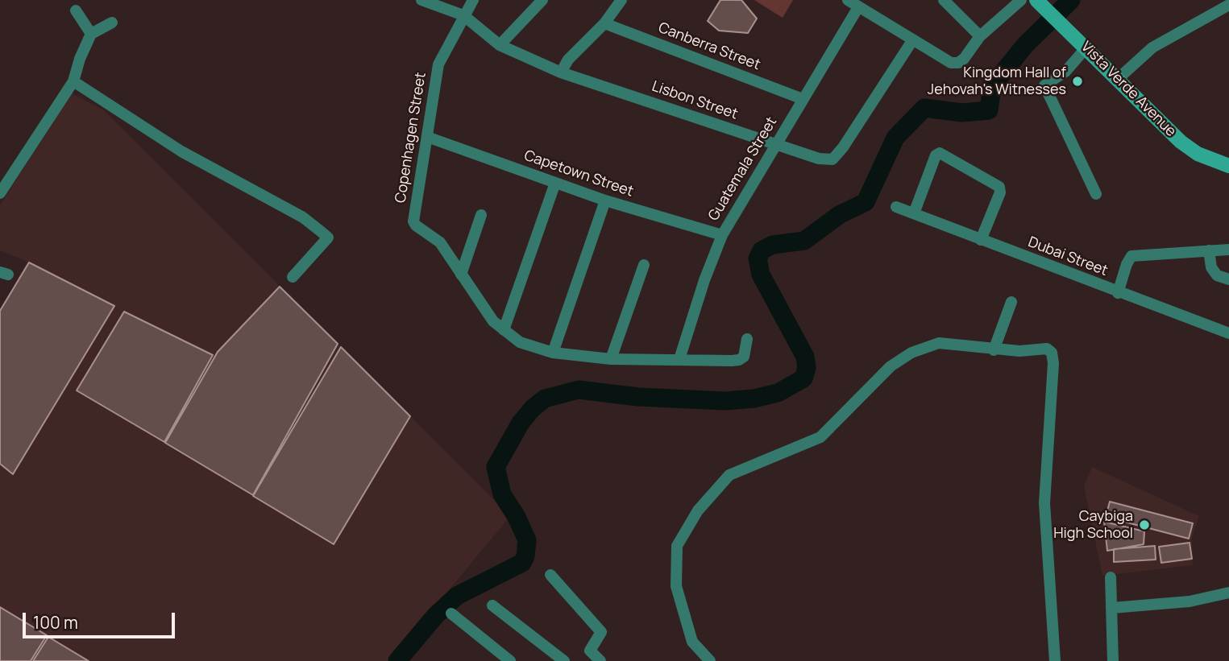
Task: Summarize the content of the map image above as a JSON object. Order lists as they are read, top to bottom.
{
  "streets": {
    "street": [
      "Canberra Street",
      "Vista Verde Avenue",
      "Lisbon Street",
      "Copenhagen Street",
      "Guatemala Street",
      "Capetown Street",
      "Dubai Street"
    ]
  },
  "crossings": [
    ["Canberra Street", "Guatemala Street"],
    ["Lisbon Street", "Copenhagen Street"],
    ["Lisbon Street", "Guatemala Street"],
    ["Copenhagen Street", "Capetown Street"],
    ["Guatemala Street", "Capetown Street"]
  ],
  "places": ["Kingdom Hall of Jehovah's Witnesses", "Caybiga High School"],
  "scale_bar": "100 m"
}
